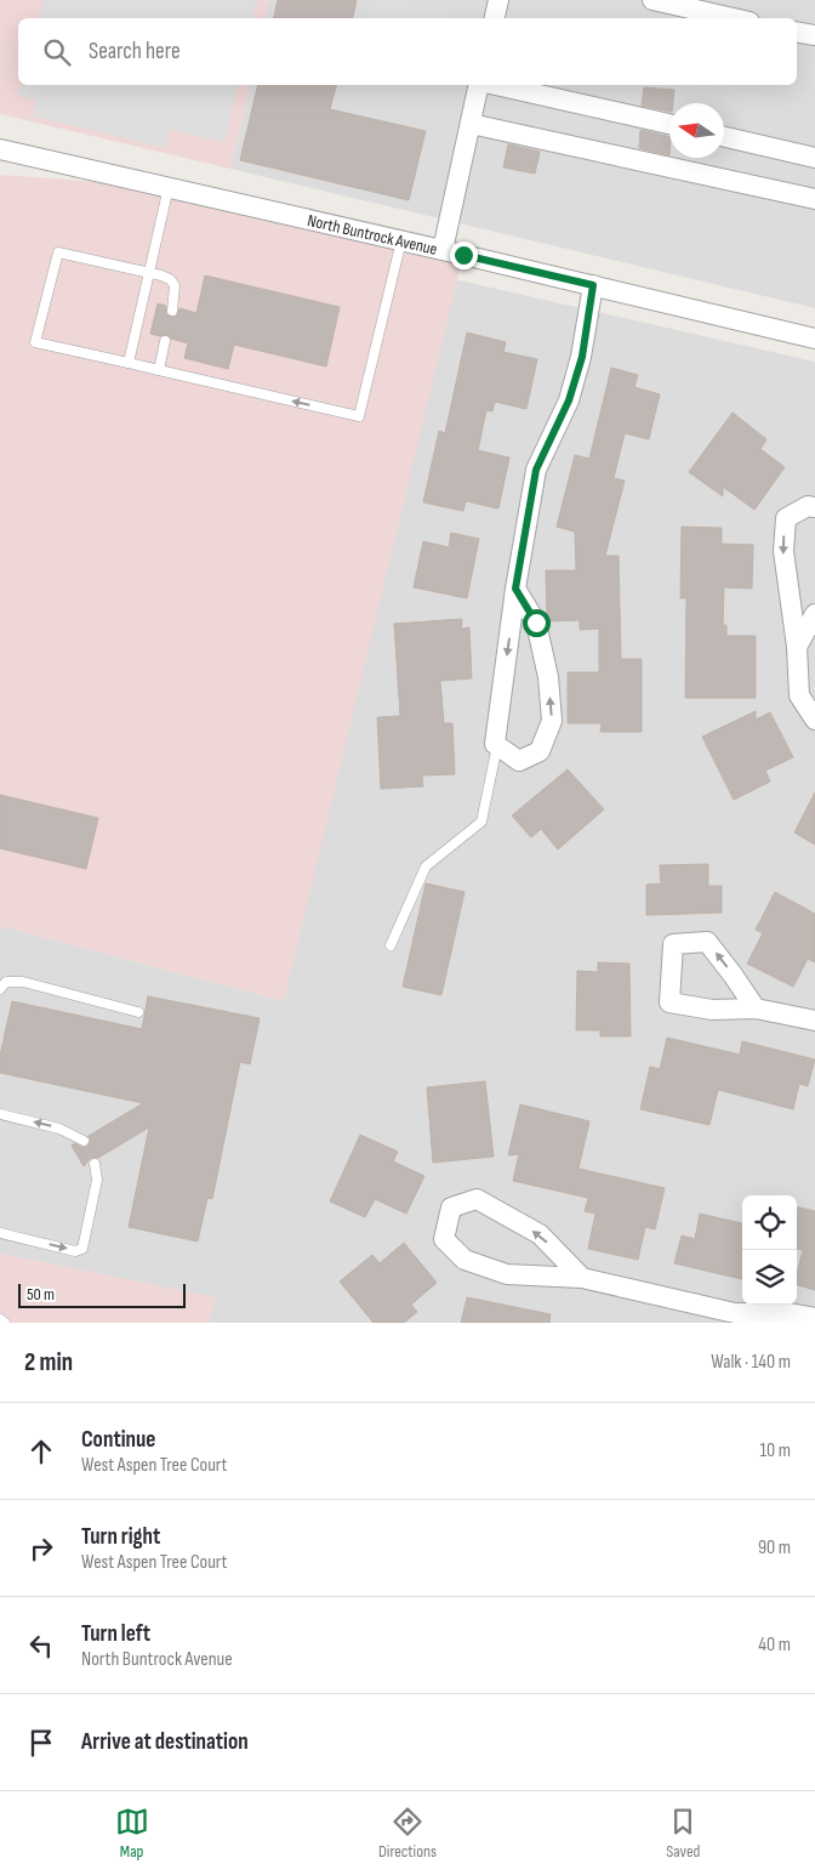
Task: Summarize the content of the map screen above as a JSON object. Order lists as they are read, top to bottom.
{
  "streets": {
    "street": ["North Buntrock Avenue"]
  },
  "scale_bar": "50 m",
  "north": "left",
  "page": {
    "search": "Search here",
    "scale": "50 m",
    "heading": ["2 min", "Walk · 140 m"],
    "list": [
      ["Continue", "West Aspen Tree Court", "10 m"],
      ["Turn right", "West Aspen Tree Court", "90 m"],
      ["Turn left", "North Buntrock Avenue", "40 m"],
      "Arrive at destination"
    ],
    "nav": ["Map", "Directions", "Saved"]
  }
}
